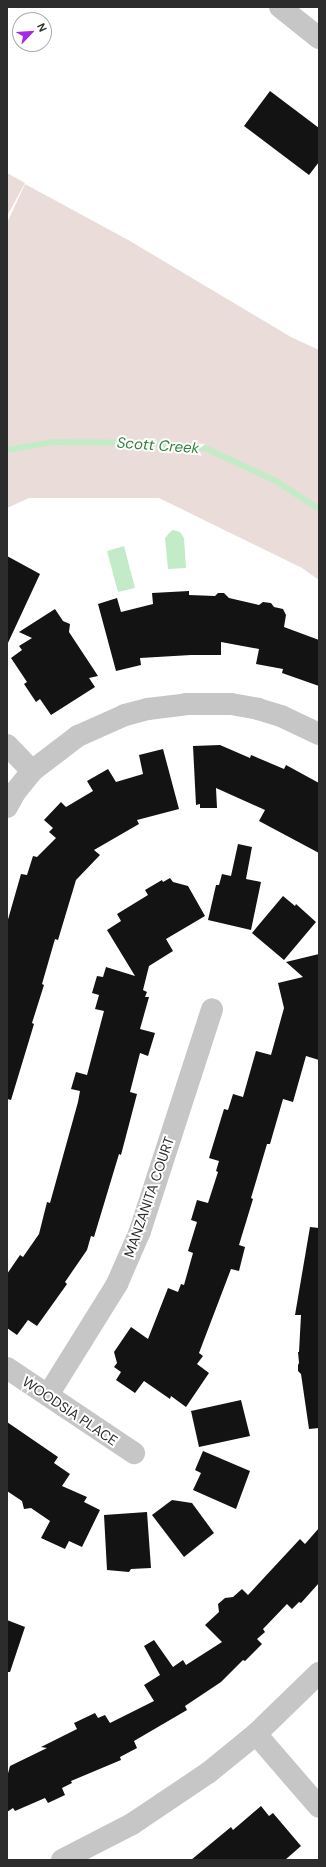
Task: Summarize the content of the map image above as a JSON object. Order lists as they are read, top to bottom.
{
  "streets": {
    "street": ["MANZANITA COURT", "WOODSIA PLACE"]
  },
  "crossings": [
    ["MANZANITA COURT", "WOODSIA PLACE"]
  ],
  "water": ["Scott Creek"],
  "north": "top right"
}
